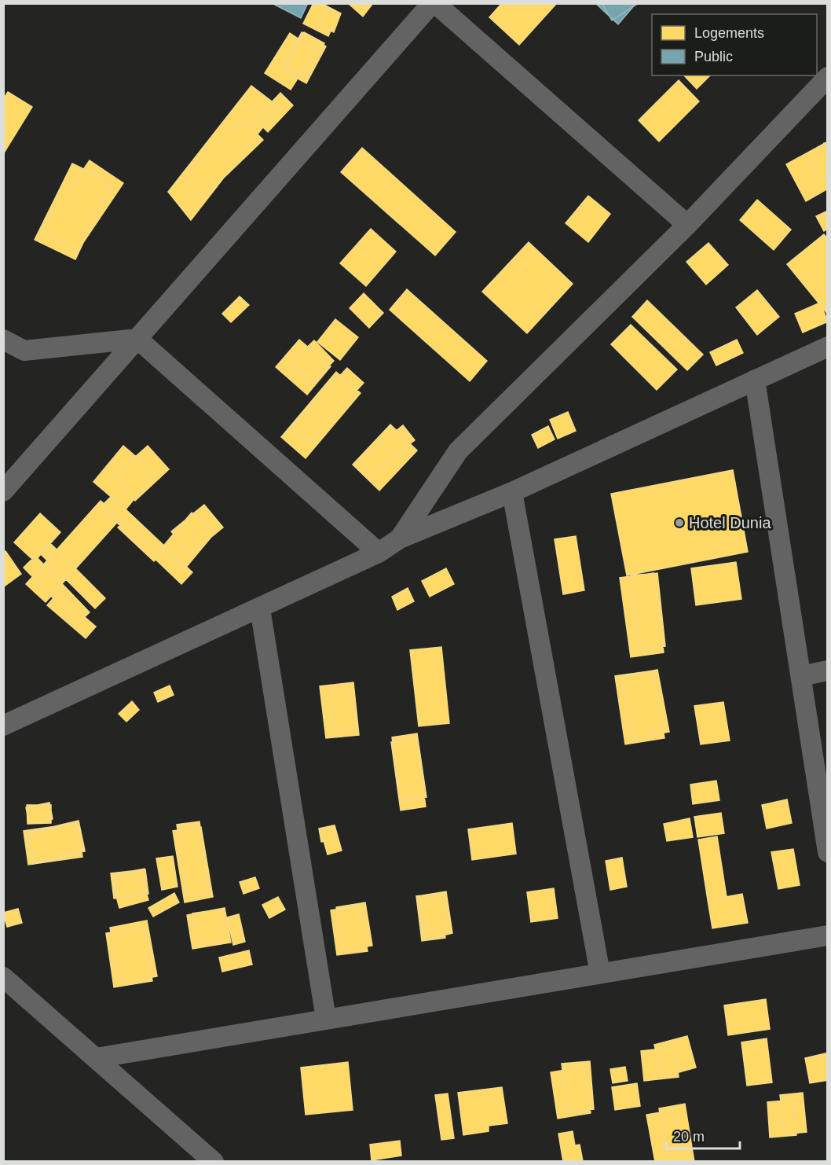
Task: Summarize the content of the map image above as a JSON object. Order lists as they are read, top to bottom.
{
  "places": ["Hotel Dunia"],
  "legend": ["Logements", "Public"],
  "scale_bar": "20 m"
}
